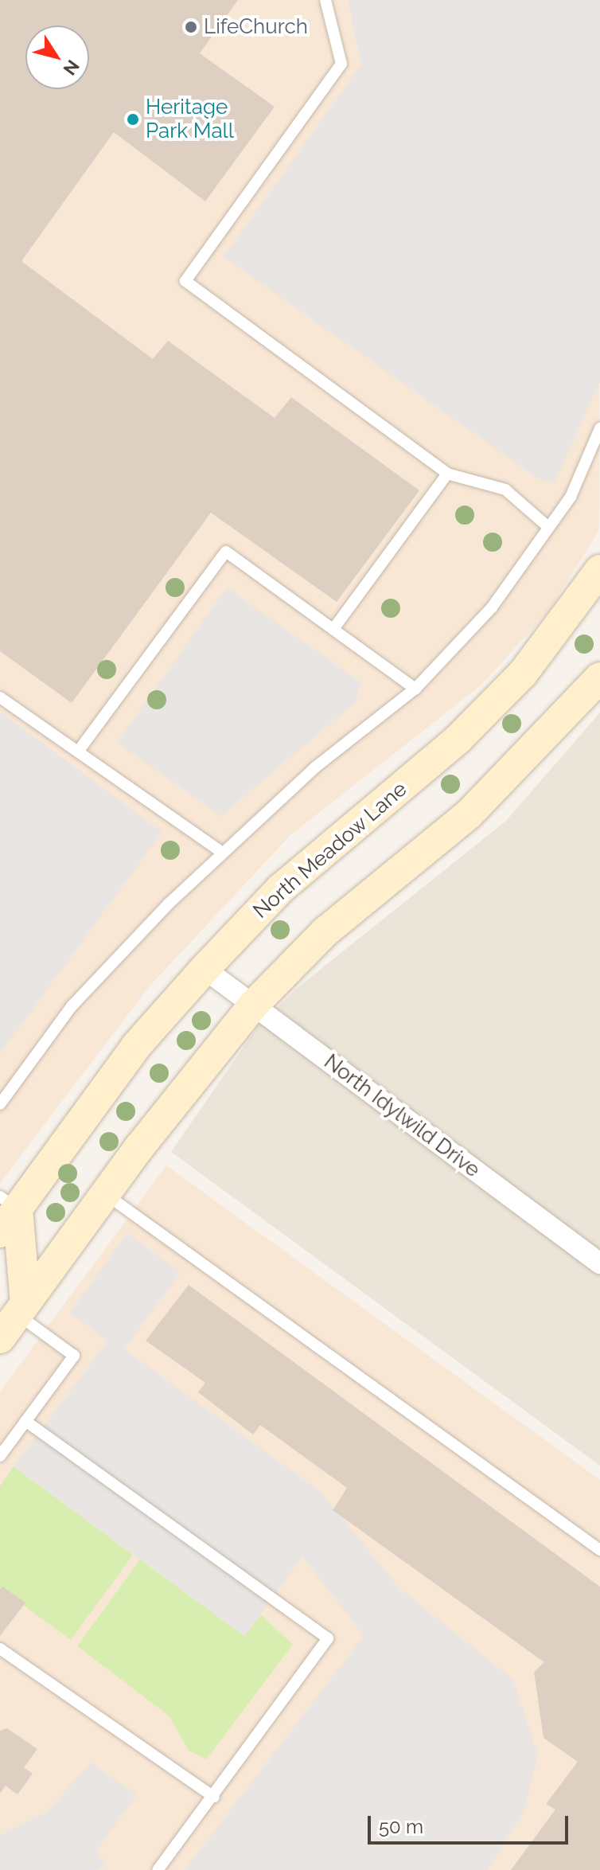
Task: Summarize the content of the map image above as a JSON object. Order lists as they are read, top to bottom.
{
  "streets": {
    "street": ["North Meadow Lane", "North Idylwild Drive"]
  },
  "crossings": [
    ["North Meadow Lane", "North Idylwild Drive"]
  ],
  "places": ["LifeChurch", "Heritage Park Mall"],
  "scale_bar": "50 m",
  "north": "bottom right"
}
